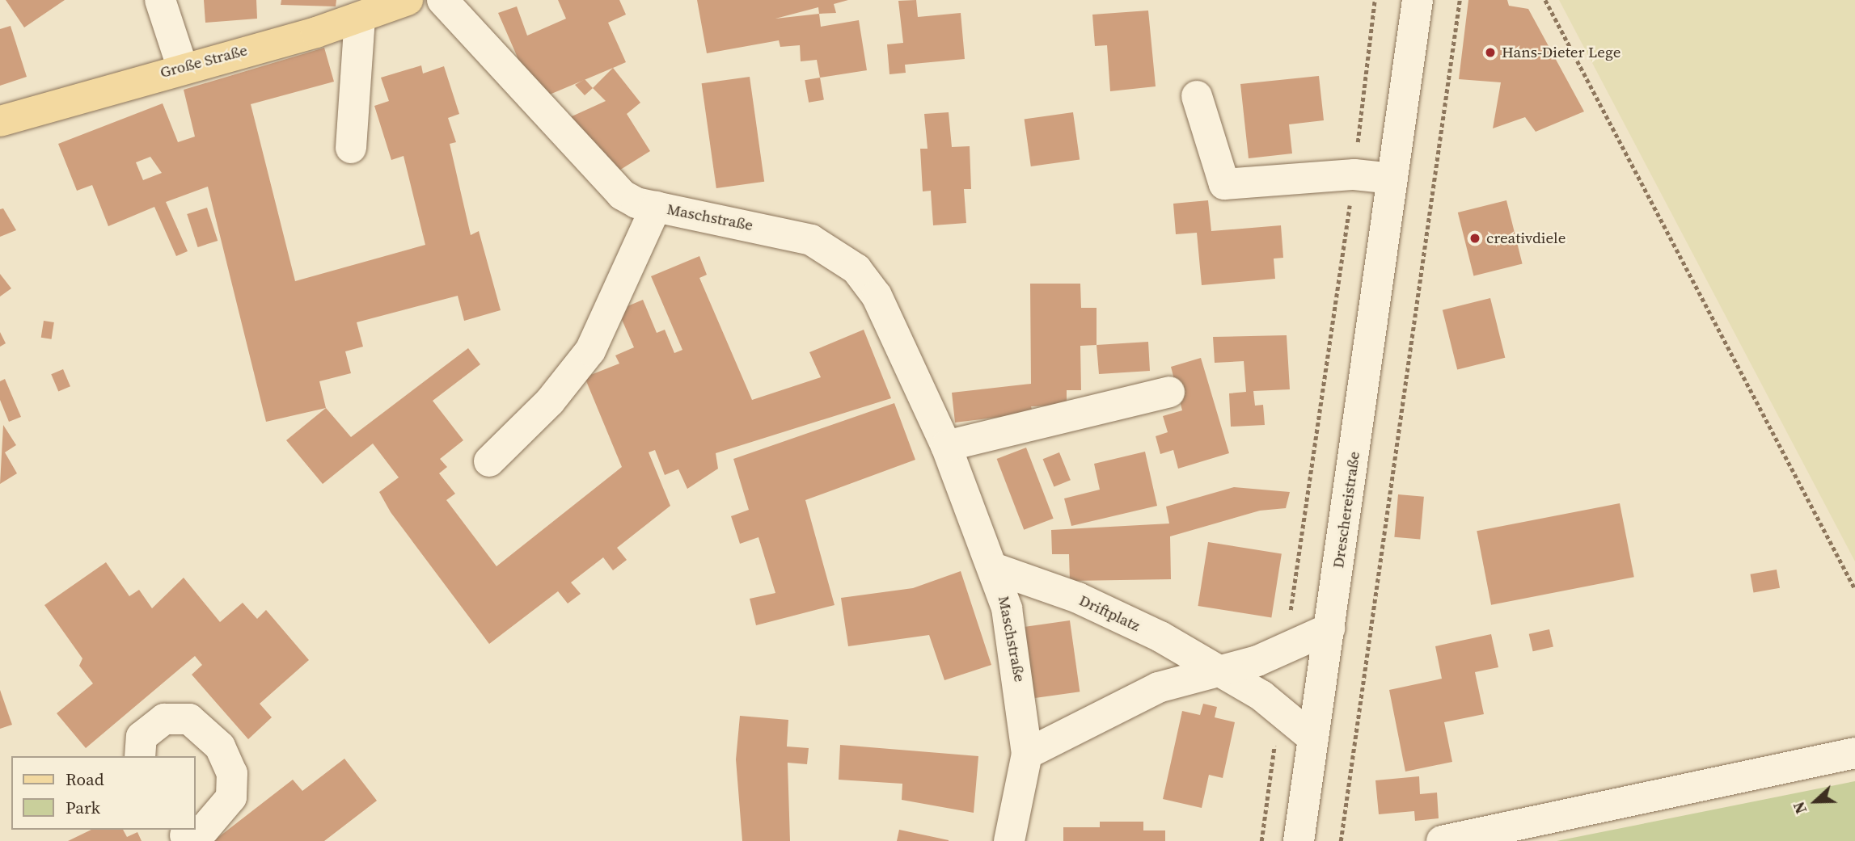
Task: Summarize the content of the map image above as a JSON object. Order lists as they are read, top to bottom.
{
  "streets": {
    "main road": ["Große Straße"],
    "street": ["Maschstraße", "Dreschereistraße", "Driftplatz"]
  },
  "crossings": [
    ["Maschstraße", "Driftplatz"],
    ["Dreschereistraße", "Driftplatz"]
  ],
  "places": ["Hans-Dieter Lege", "creativdiele"],
  "legend": ["Road", "Park"],
  "north": "left"
}
